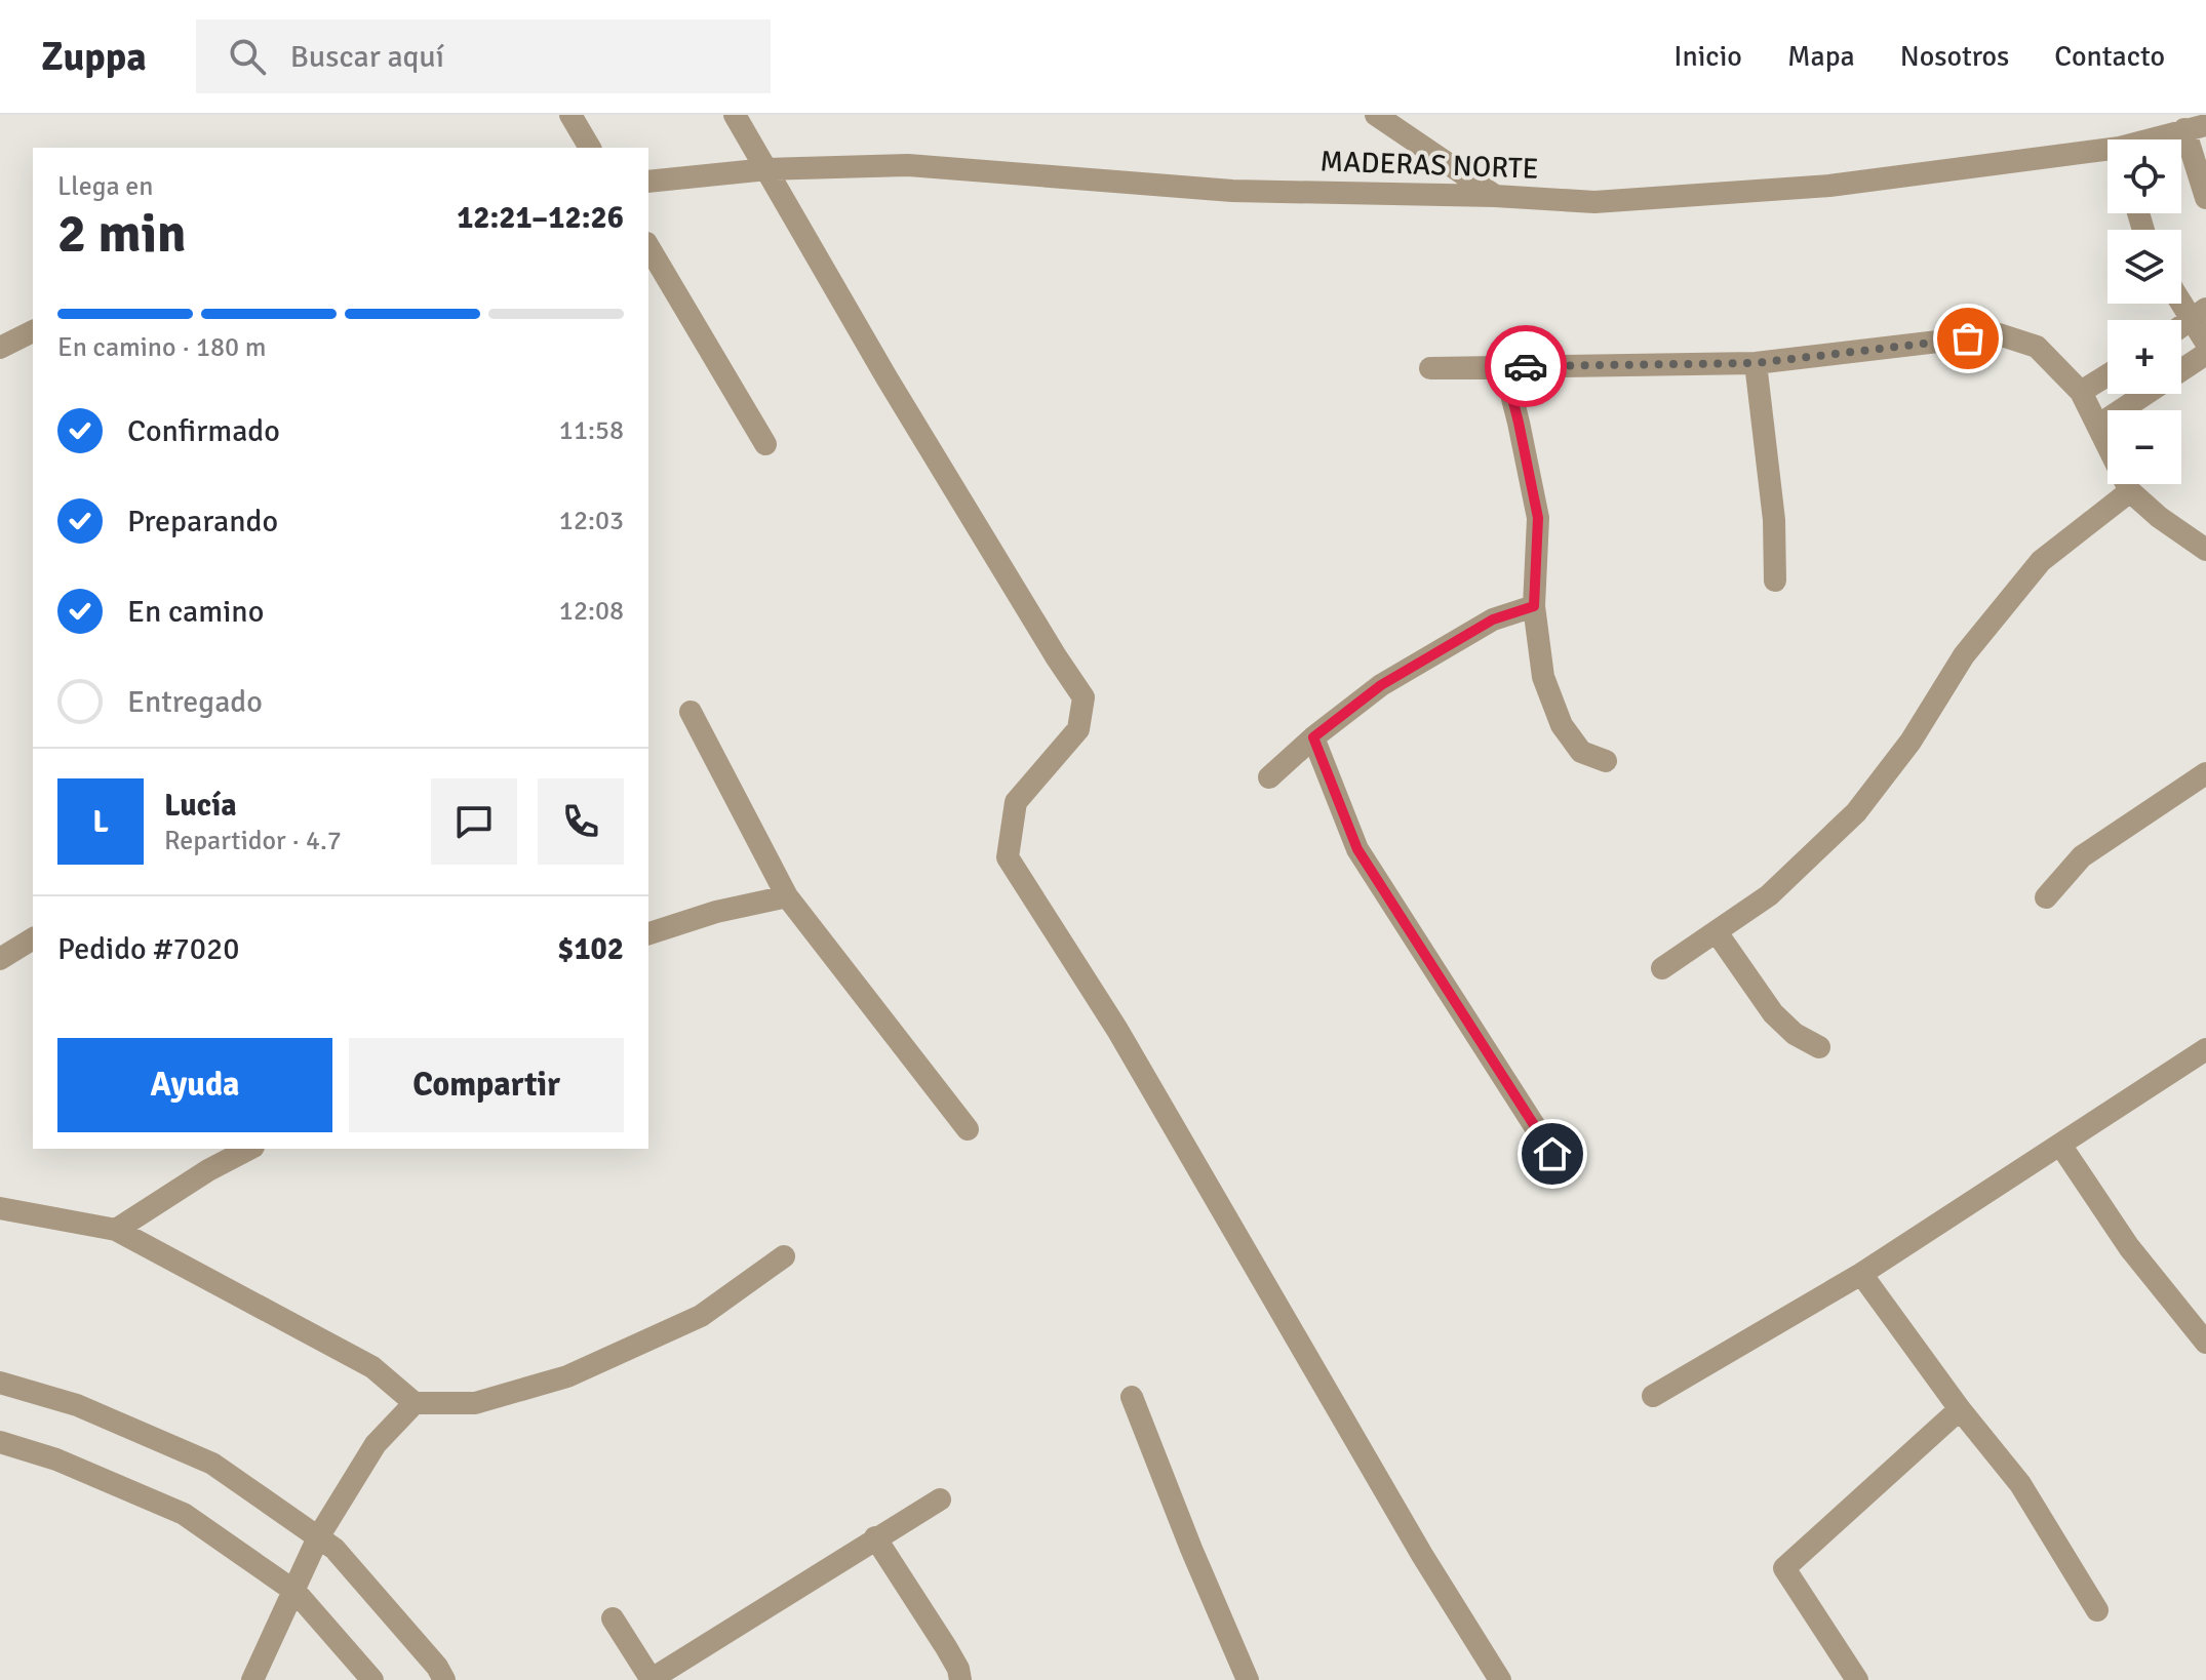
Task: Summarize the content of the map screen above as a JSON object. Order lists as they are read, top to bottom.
{
  "streets": {
    "street": ["MADERAS NORTE"]
  },
  "page": {
    "header": "Zuppa",
    "search": "Buscar aquí",
    "nav": [
      "Inicio",
      "Mapa",
      "Nosotros",
      "Contacto"
    ],
    "map_buttons": ["+", "−"],
    "heading": ["2 min", "Llega en", "12:21–12:26"],
    "panel": [
      "Lucía",
      "Repartidor · 4.7",
      "Pedido #7020",
      "$102"
    ],
    "bar": "En camino · 180 m",
    "list": [
      ["Confirmado", "11:58"],
      ["Preparando", "12:03"],
      ["En camino", "12:08"],
      "Entregado"
    ],
    "round": "L",
    "buttons": ["Ayuda", "Compartir"]
  }
}
